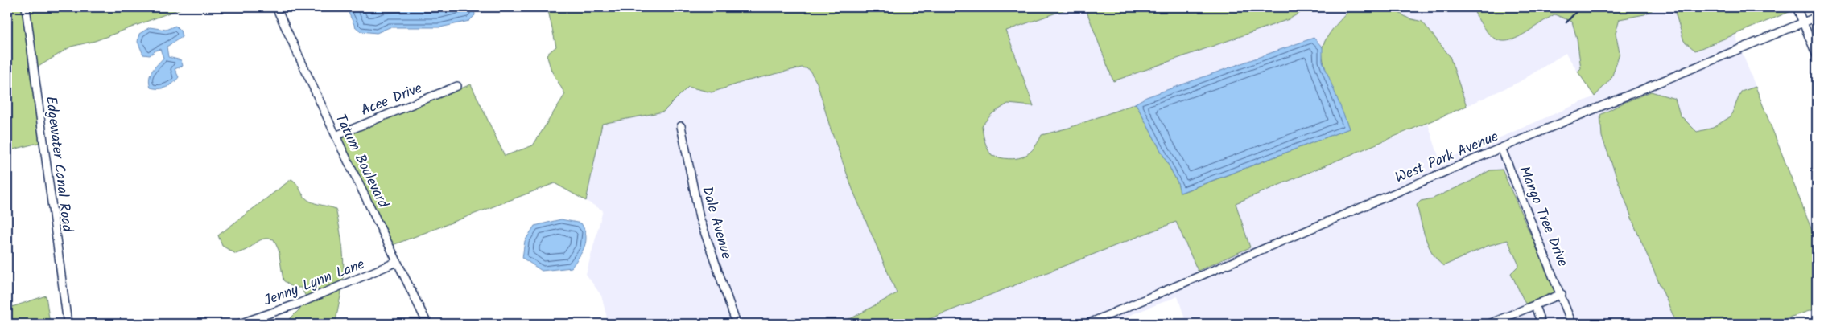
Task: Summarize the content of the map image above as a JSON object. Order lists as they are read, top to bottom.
{
  "streets": {
    "street": [
      "Acee Drive",
      "West Park Avenue",
      "Tatum Boulevard",
      "Edgewater Canal Road",
      "Mango Tree Drive",
      "Dale Avenue",
      "Jenny Lynn Lane"
    ]
  },
  "crossings": [
    ["Acee Drive", "Tatum Boulevard"],
    ["West Park Avenue", "Mango Tree Drive"],
    ["Tatum Boulevard", "Jenny Lynn Lane"]
  ]
}
